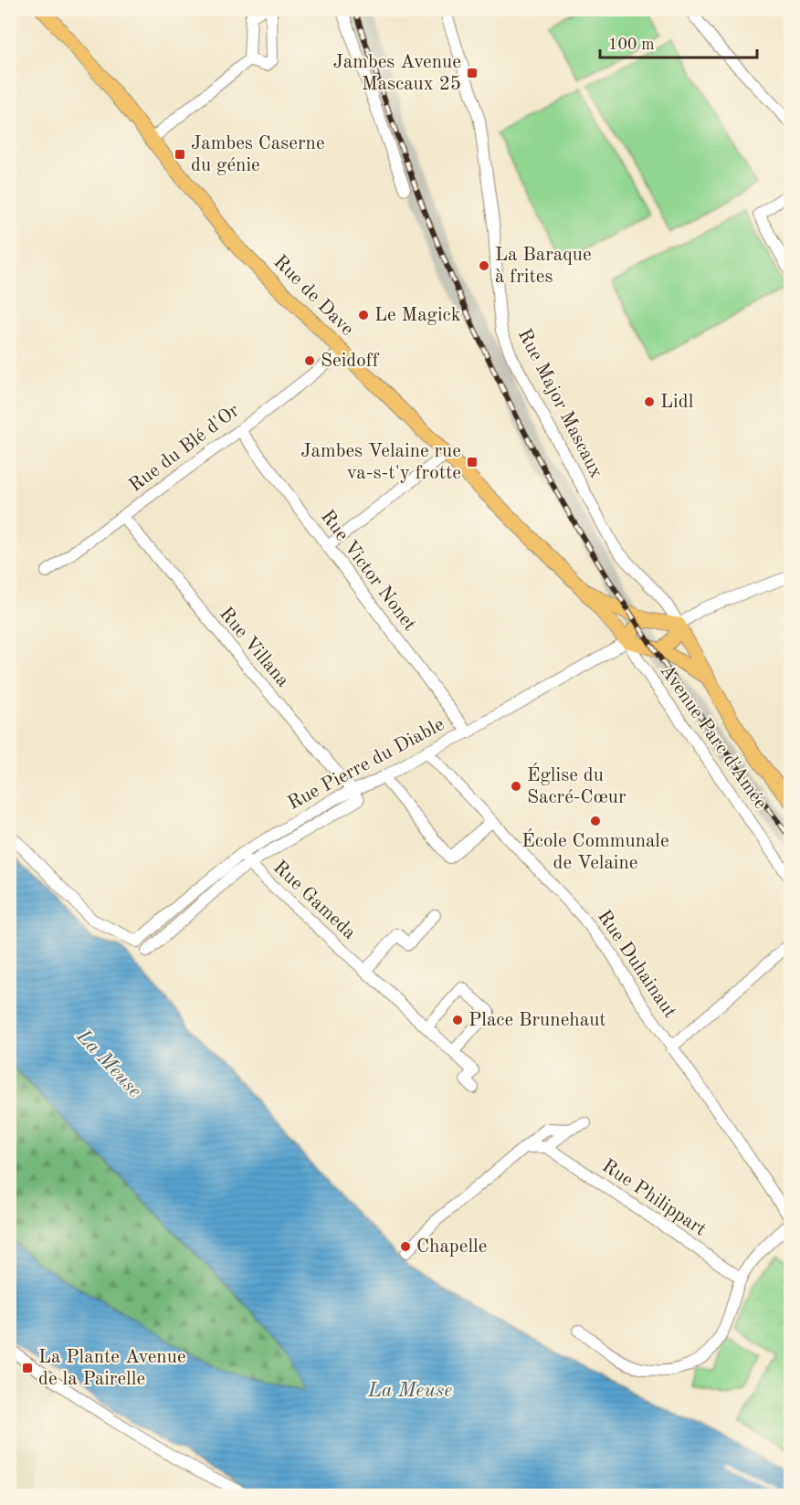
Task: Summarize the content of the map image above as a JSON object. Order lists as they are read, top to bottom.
{
  "streets": {
    "main road": ["Rue de Dave"],
    "street": [
      "Rue Major Mascaux",
      "Rue du Blé d'Or",
      "Rue Victor Nonet",
      "Rue Villana",
      "Avenue Parc d'Amée",
      "Rue Pierre du Diable",
      "Rue Gameda",
      "Rue Duhainaut",
      "Rue Philippart"
    ]
  },
  "crossings": [
    ["Rue de Dave", "Rue Major Mascaux"],
    ["Rue de Dave", "Rue du Blé d'Or"],
    ["Rue de Dave", "Avenue Parc d'Amée"],
    ["Rue de Dave", "Rue Pierre du Diable"],
    ["Rue du Blé d'Or", "Rue Victor Nonet"],
    ["Rue du Blé d'Or", "Rue Villana"],
    ["Rue Victor Nonet", "Rue Pierre du Diable"],
    ["Rue Villana", "Rue Pierre du Diable"],
    ["Avenue Parc d'Amée", "Rue Pierre du Diable"],
    ["Rue Pierre du Diable", "Rue Gameda"],
    ["Rue Pierre du Diable", "Rue Duhainaut"]
  ],
  "water": ["La Meuse"],
  "places": {
    "transit": [
      "Jambes Avenue Mascaux 25",
      "Jambes Caserne du génie",
      "Jambes Velaine rue va-s-t'y frotte",
      "La Plante Avenue de la Pairelle"
    ],
    "other": [
      "La Baraque à frites",
      "Le Magick",
      "Seidoff",
      "Lidl",
      "Église du Sacré-Cœur",
      "École Communale de Velaine",
      "Place Brunehaut",
      "Chapelle"
    ]
  },
  "scale_bar": "100 m"
}
